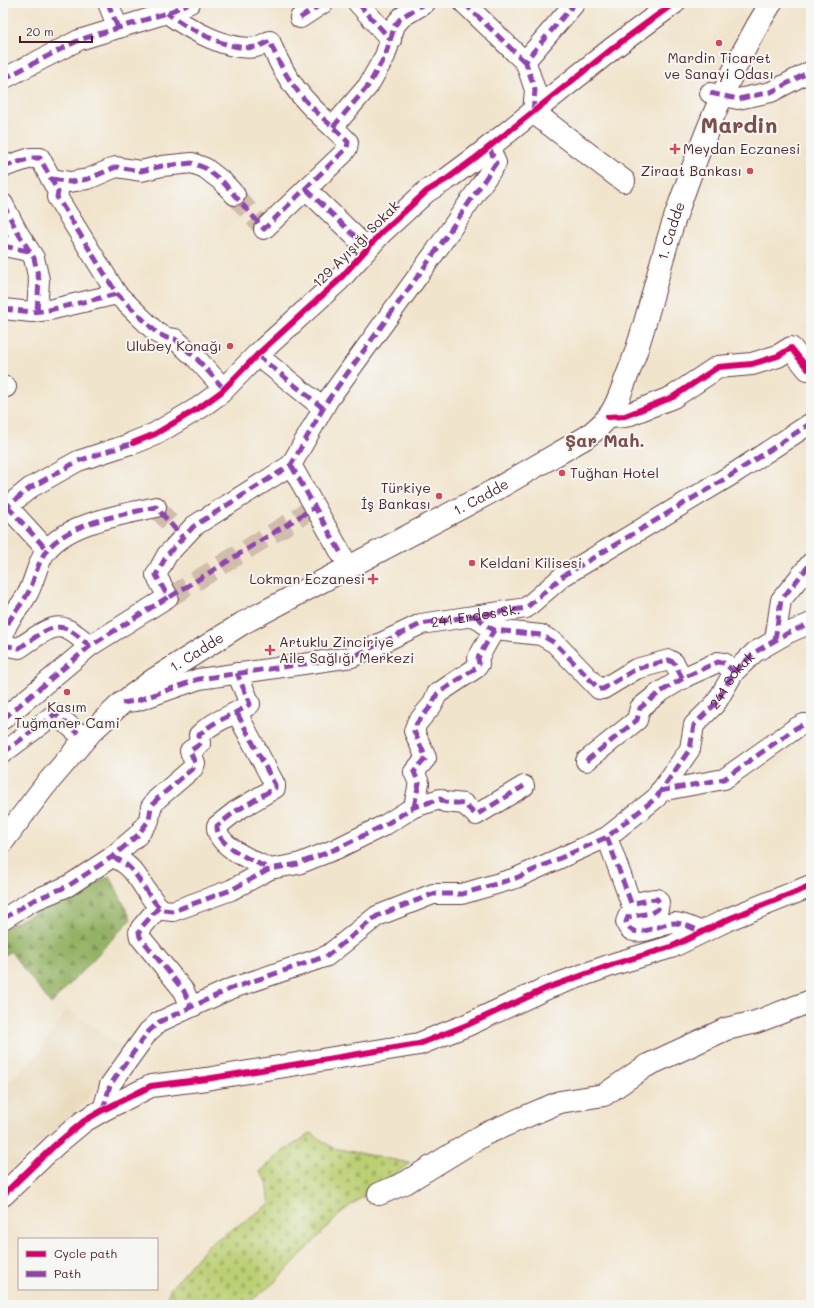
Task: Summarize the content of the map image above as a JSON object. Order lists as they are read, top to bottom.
{
  "streets": {
    "street": [
      "1. Cadde",
      "129 Ayışığı Sokak",
      "241 Erdes Sk.",
      "241 Sokak"
    ]
  },
  "crossings": [
    ["1. Cadde", "241 Erdes Sk."]
  ],
  "districts": ["Mardin", "Şar Mah."],
  "places": {
    "other": [
      "Mardin Ticaret ve Sanayi Odası",
      "Ziraat Bankası",
      "Ulubey Konağı",
      "Tuğhan Hotel",
      "Türkiye İş Bankası",
      "Keldani Kilisesi",
      "Kasım Tuğmaner Cami"
    ],
    "health": ["Meydan Eczanesi", "Lokman Eczanesi", "Artuklu Zinciriye Aile Sağlığı Merkezi"]
  },
  "legend": ["Cycle path", "Path"],
  "scale_bar": "20 m"
}
